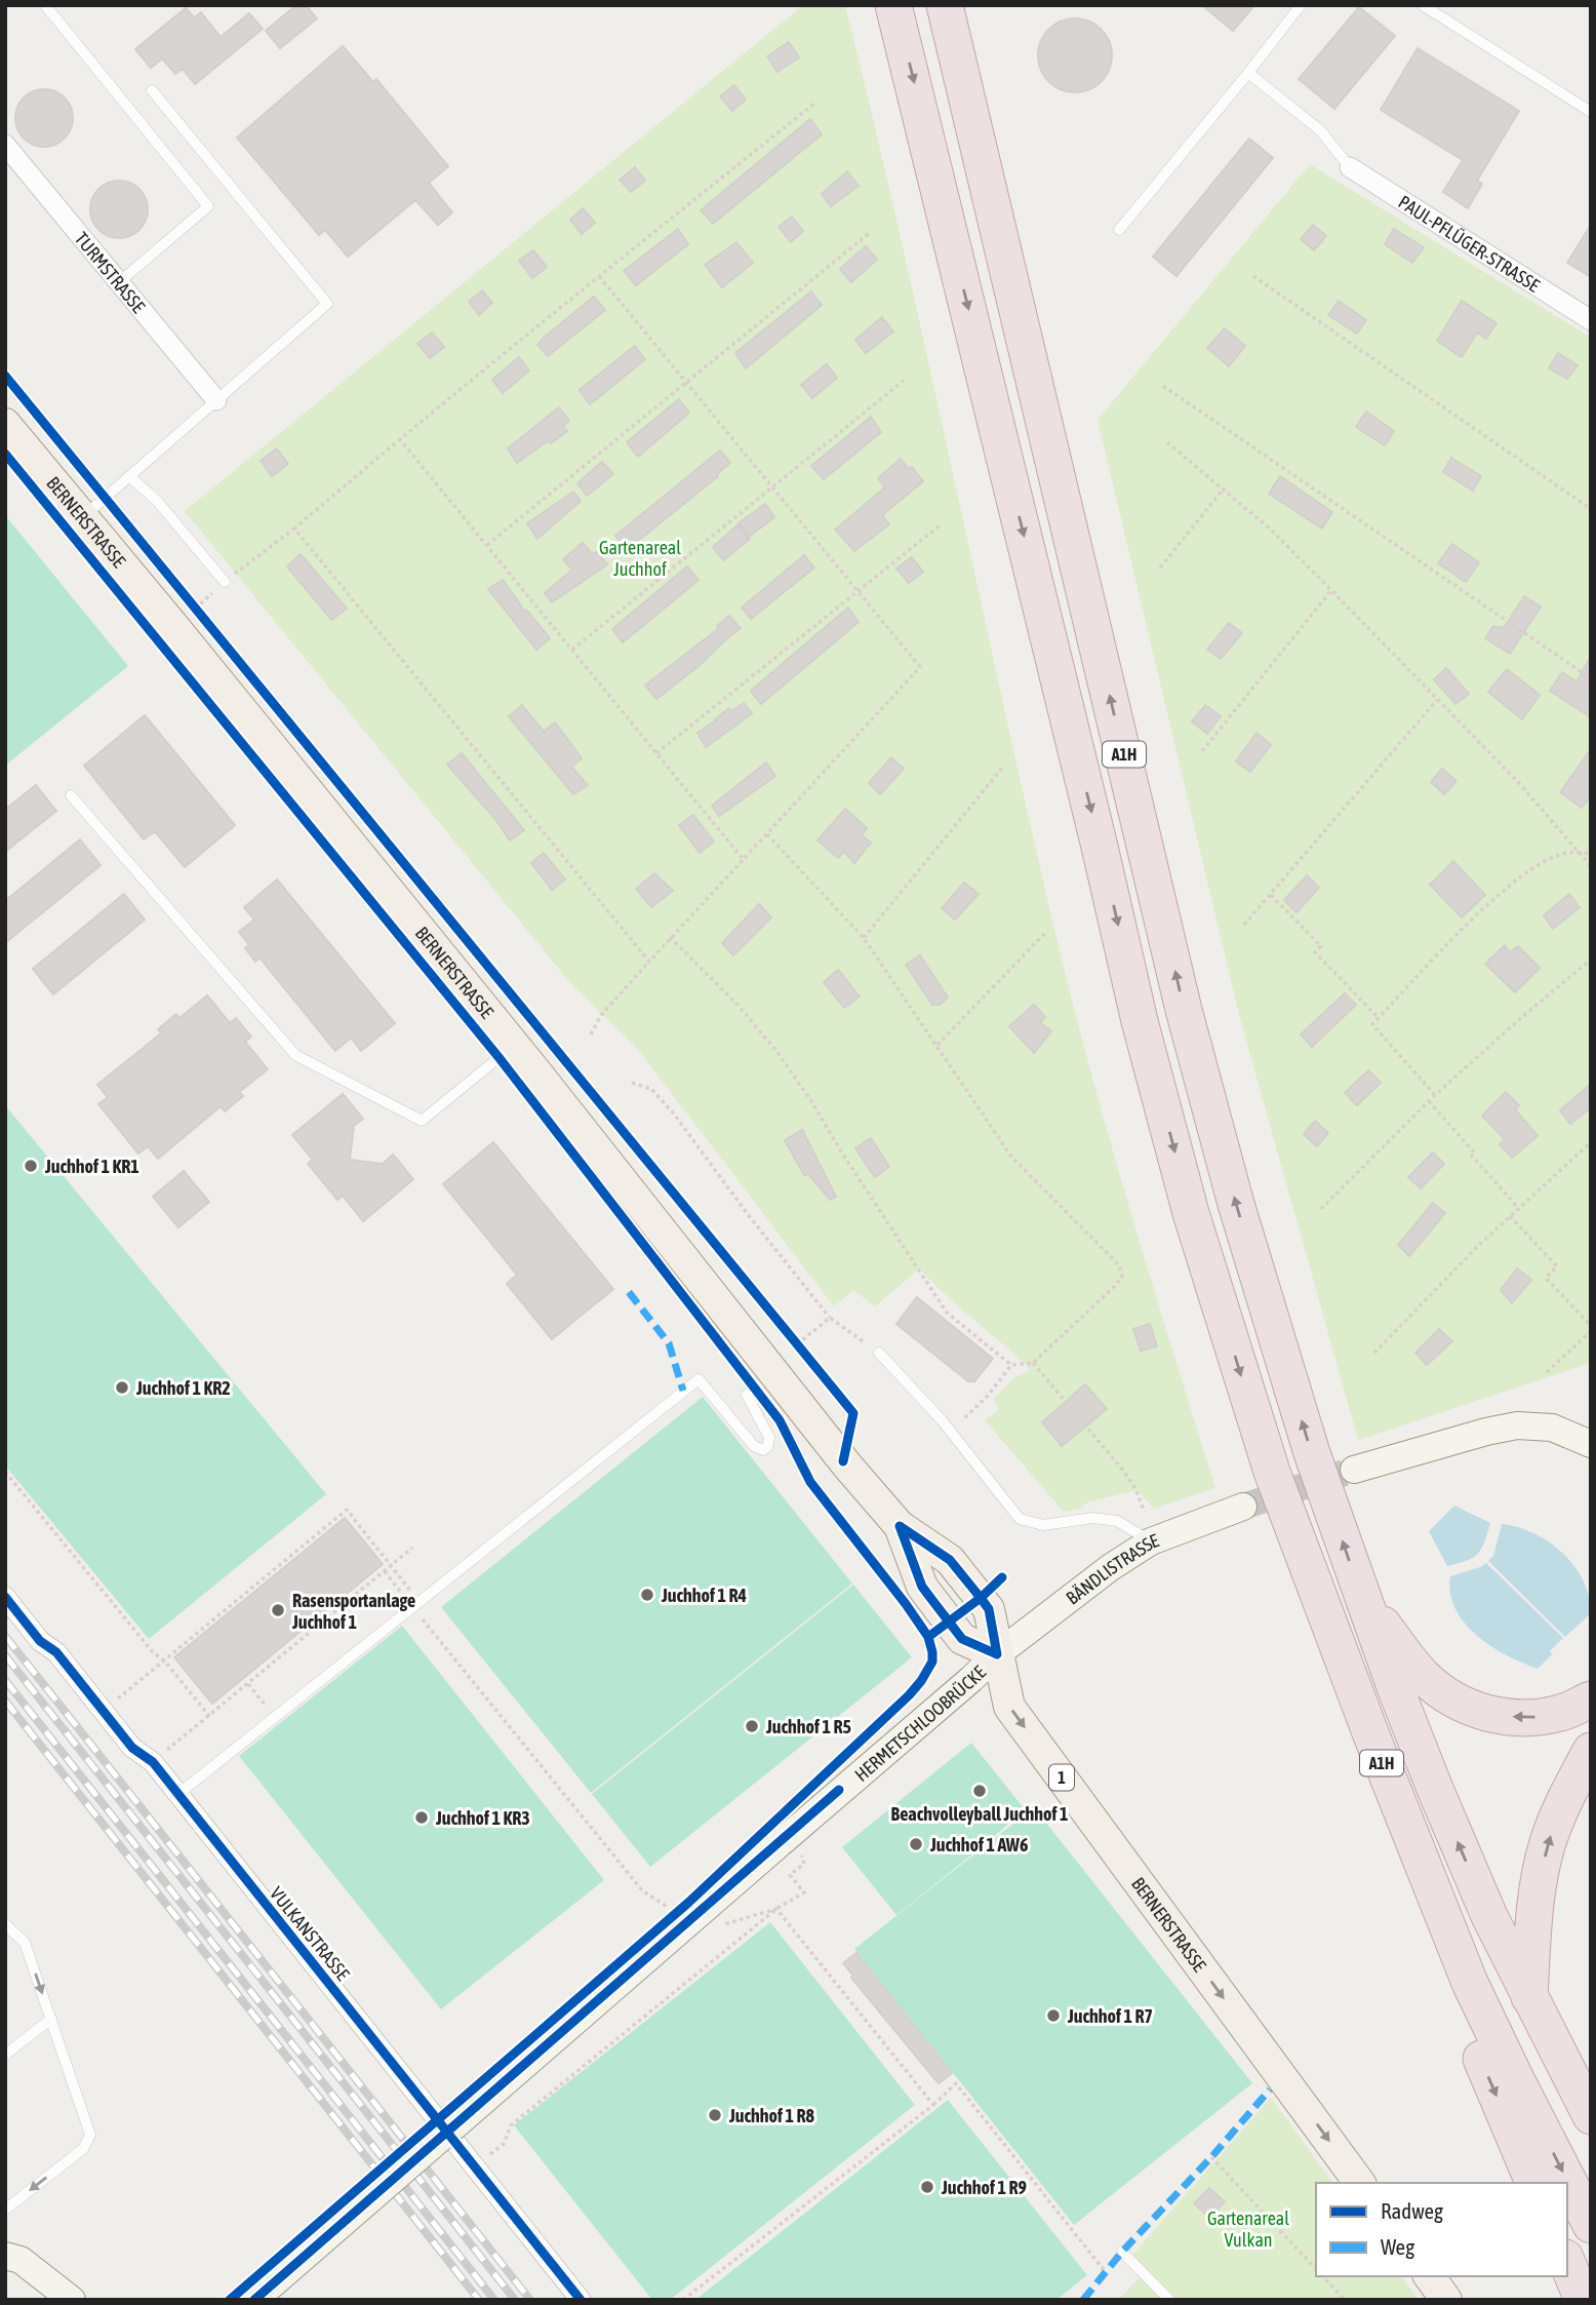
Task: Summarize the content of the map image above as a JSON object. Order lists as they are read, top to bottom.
{
  "streets": {
    "highway": ["A1H"],
    "main road": [
      "BERNERSTRASSE",
      "BÄNDLISTRASSE",
      "HERMETSCHLOOBRÜCKE",
      "1"
    ],
    "street": ["PAUL-PFLÜGER-STRASSE", "TURMSTRASSE", "VULKANSTRASSE"]
  },
  "crossings": [
    ["BERNERSTRASSE", "BÄNDLISTRASSE"],
    ["BERNERSTRASSE", "HERMETSCHLOOBRÜCKE"],
    ["BÄNDLISTRASSE", "HERMETSCHLOOBRÜCKE"]
  ],
  "parks": ["Gartenareal Juchhof", "Gartenareal Vulkan"],
  "places": [
    "Juchhof 1 KR1",
    "Juchhof 1 KR2",
    "Juchhof 1 R4",
    "Rasensportanlage Juchhof 1",
    "Juchhof 1 R5",
    "Beachvolleyball Juchhof 1",
    "Juchhof 1 KR3",
    "Juchhof 1 AW6",
    "Juchhof 1 R7",
    "Juchhof 1 R8",
    "Juchhof 1 R9"
  ],
  "legend": ["Radweg", "Weg"]
}
